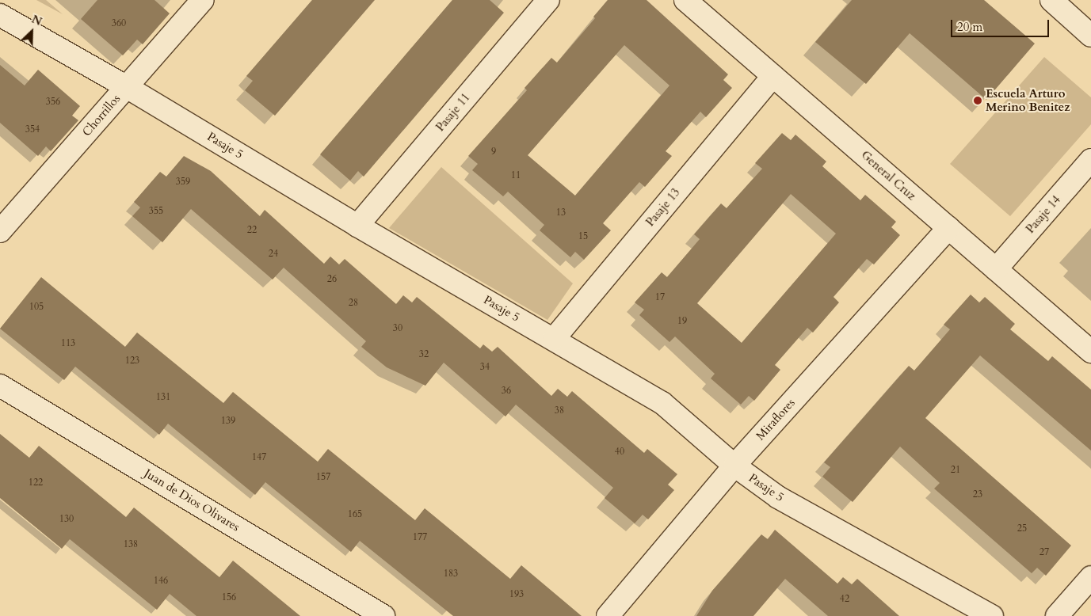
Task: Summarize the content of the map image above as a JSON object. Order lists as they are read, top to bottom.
{
  "streets": {
    "street": [
      "Pasaje 11",
      "Chorrillos",
      "Pasaje 5",
      "General Cruz",
      "Pasaje 13",
      "Pasaje 14",
      "Miraflores",
      "Juan de Dios Olivares"
    ]
  },
  "crossings": [
    ["Pasaje 11", "Pasaje 5"],
    ["Chorrillos", "Pasaje 5"],
    ["Pasaje 5", "Pasaje 13"],
    ["Pasaje 5", "Miraflores"],
    ["General Cruz", "Pasaje 13"],
    ["General Cruz", "Pasaje 14"],
    ["General Cruz", "Miraflores"]
  ],
  "places": ["Escuela Arturo Merino Benitez"],
  "house_numbers": [
    "360",
    "356",
    "354",
    "9",
    "11",
    "359",
    "355",
    "13",
    "22",
    "15",
    "24",
    "26",
    "17",
    "28",
    "105",
    "19",
    "30",
    "113",
    "32",
    "123",
    "34",
    "36",
    "131",
    "38",
    "139",
    "40",
    "147",
    "21",
    "157",
    "122",
    "23",
    "165",
    "130",
    "25",
    "177",
    "138",
    "27",
    "183",
    "146",
    "193",
    "156",
    "42"
  ],
  "scale_bar": "20 m",
  "north": "top right"
}
